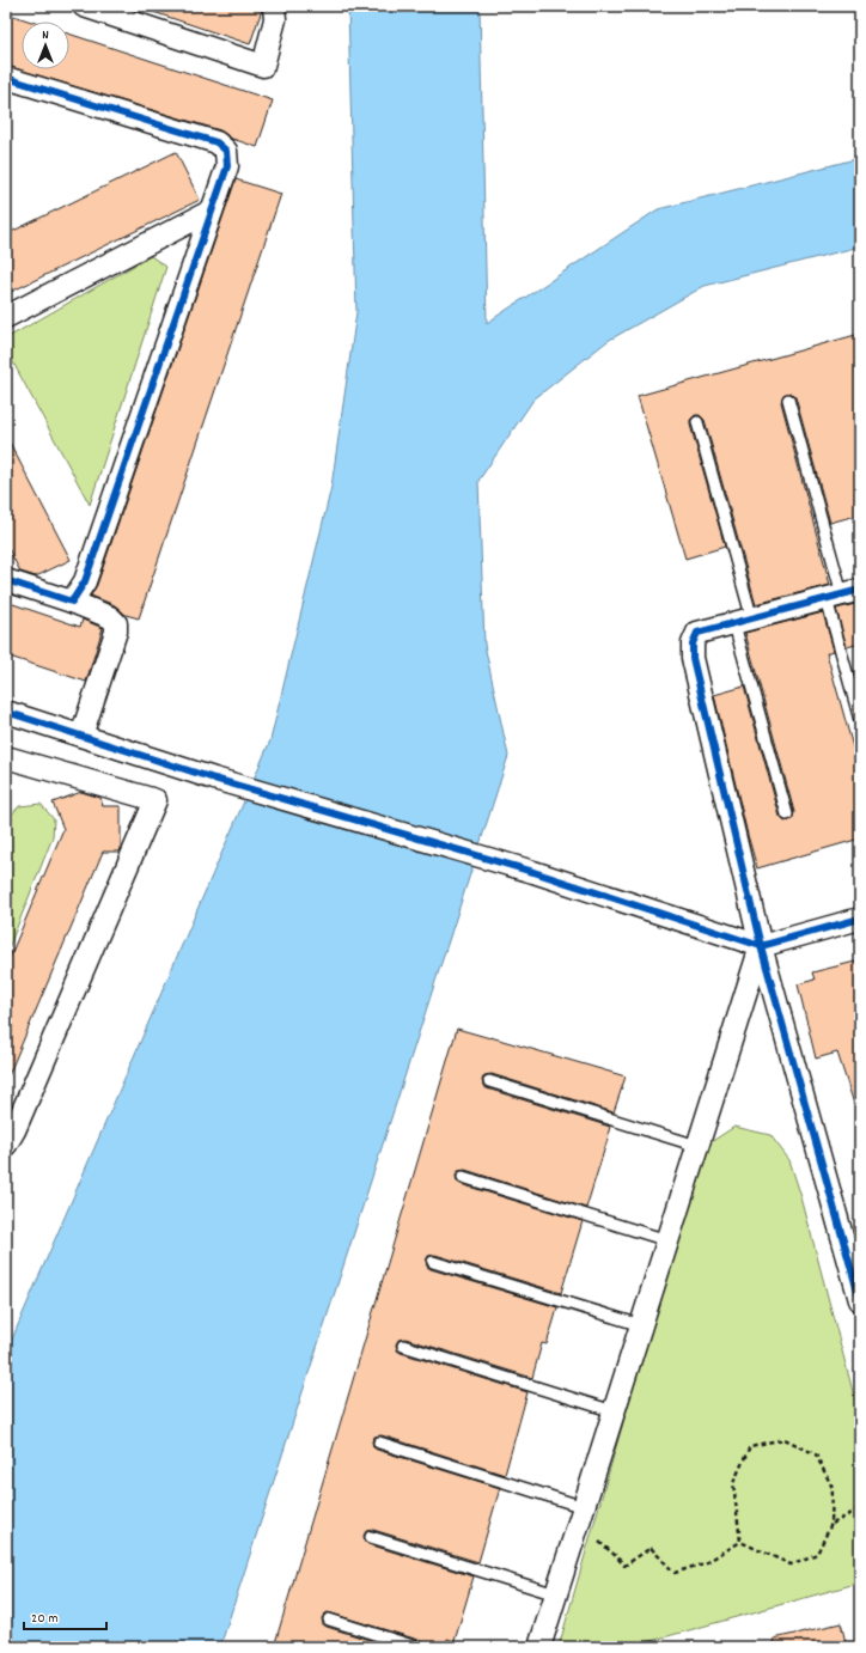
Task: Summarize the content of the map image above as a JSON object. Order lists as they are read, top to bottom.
{
  "scale_bar": "20 m",
  "north": "top"
}
